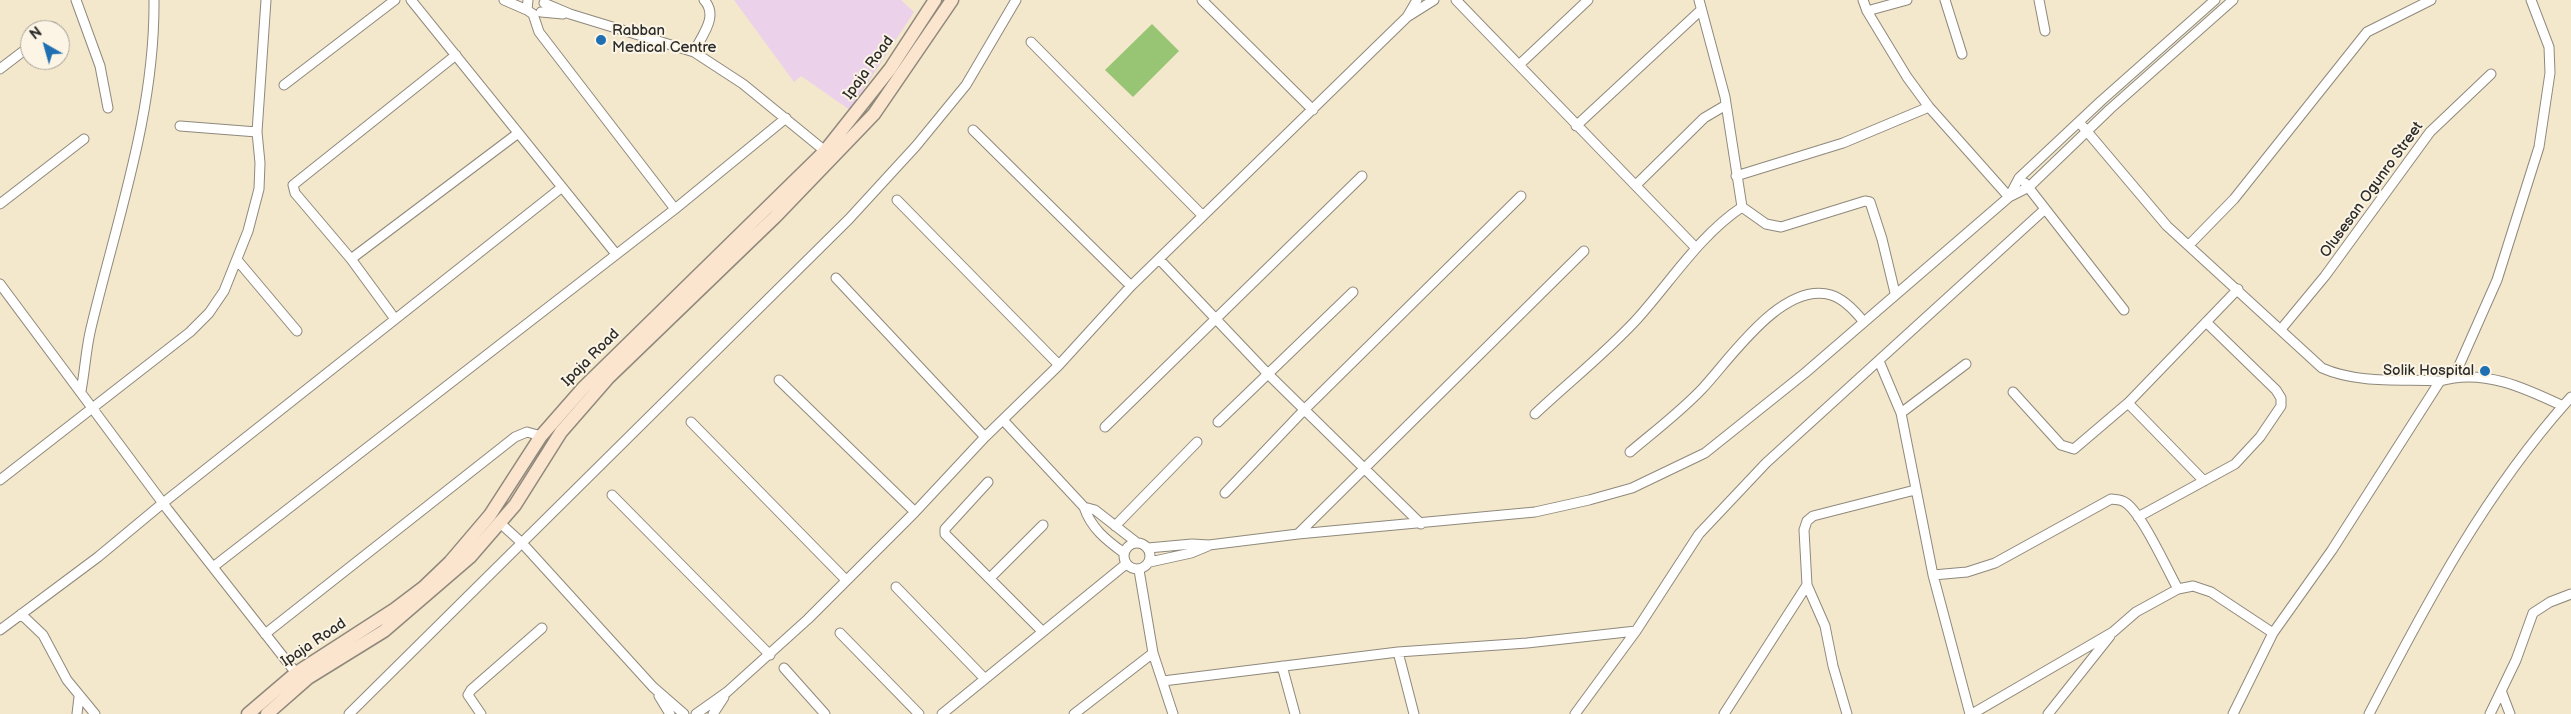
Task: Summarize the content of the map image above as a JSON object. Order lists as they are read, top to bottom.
{
  "streets": {
    "main road": ["Ipaja Road"],
    "street": ["Olusesan Ogunro Street"]
  },
  "places": ["Rabban Medical Centre", "Solik Hospital"],
  "north": "top left"
}
